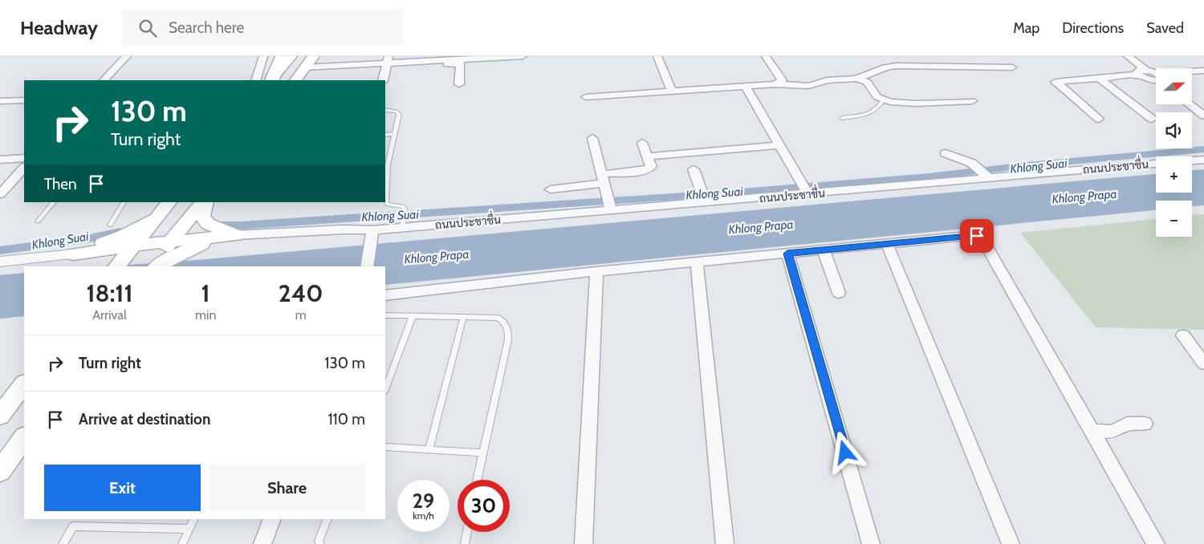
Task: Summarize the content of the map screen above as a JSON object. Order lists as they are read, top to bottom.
{
  "streets": {
    "street": ["ถนนประชาชื่น"]
  },
  "water": ["Khlong Suai", "Khlong Prapa"],
  "north": "right",
  "page": {
    "header": "Headway",
    "search": "Search here",
    "nav": ["Map", "Directions", "Saved"],
    "map_buttons": ["+", "−"],
    "turn": ["130 m", "Turn right"],
    "then": "Then",
    "eta": [
      "18:11",
      "Arrival",
      "1",
      "min",
      "240",
      "m"
    ],
    "list": [
      {
        "name": "Turn right",
        "value": "130 m"
      },
      {
        "name": "Arrive at destination",
        "value": "110 m"
      }
    ],
    "buttons": ["Exit", "Share"],
    "speed": "29 km/h",
    "limit": "30"
  }
}
